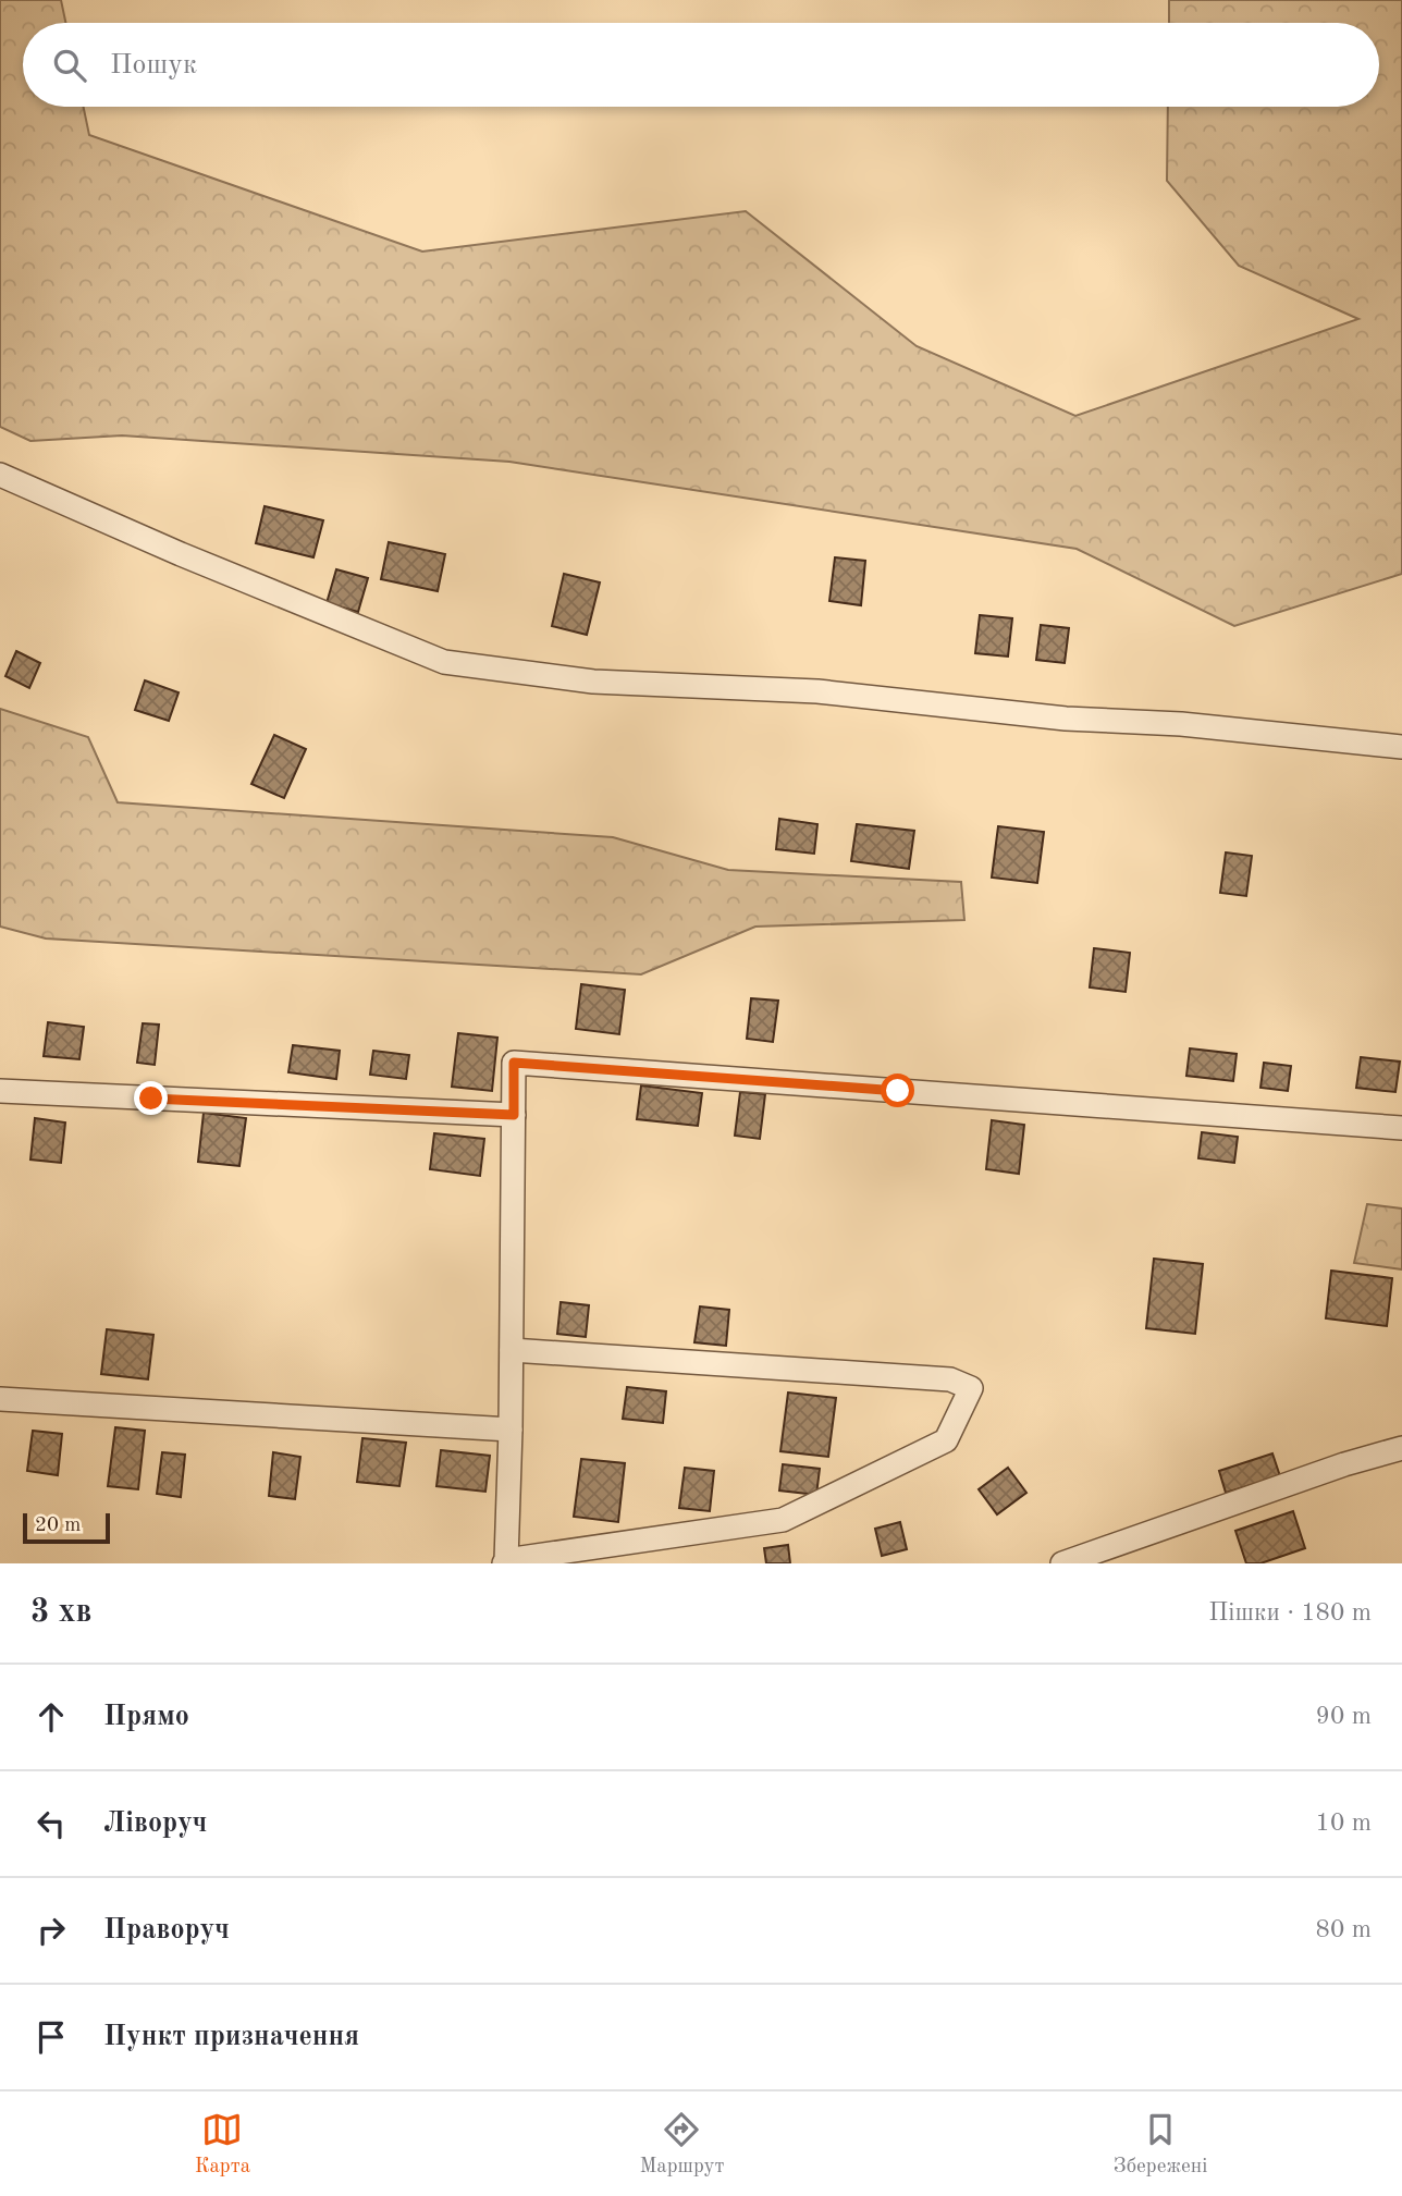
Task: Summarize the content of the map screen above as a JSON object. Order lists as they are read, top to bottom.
{
  "scale_bar": "20 m",
  "page": {
    "search": "Пошук",
    "scale": "20 m",
    "heading": ["3 хв", "Пішки · 180 m"],
    "list": [
      ["Прямо", "90 m"],
      ["Ліворуч", "10 m"],
      ["Праворуч", "80 m"],
      "Пункт призначення"
    ],
    "nav": ["Карта", "Маршрут", "Збережені"]
  }
}
